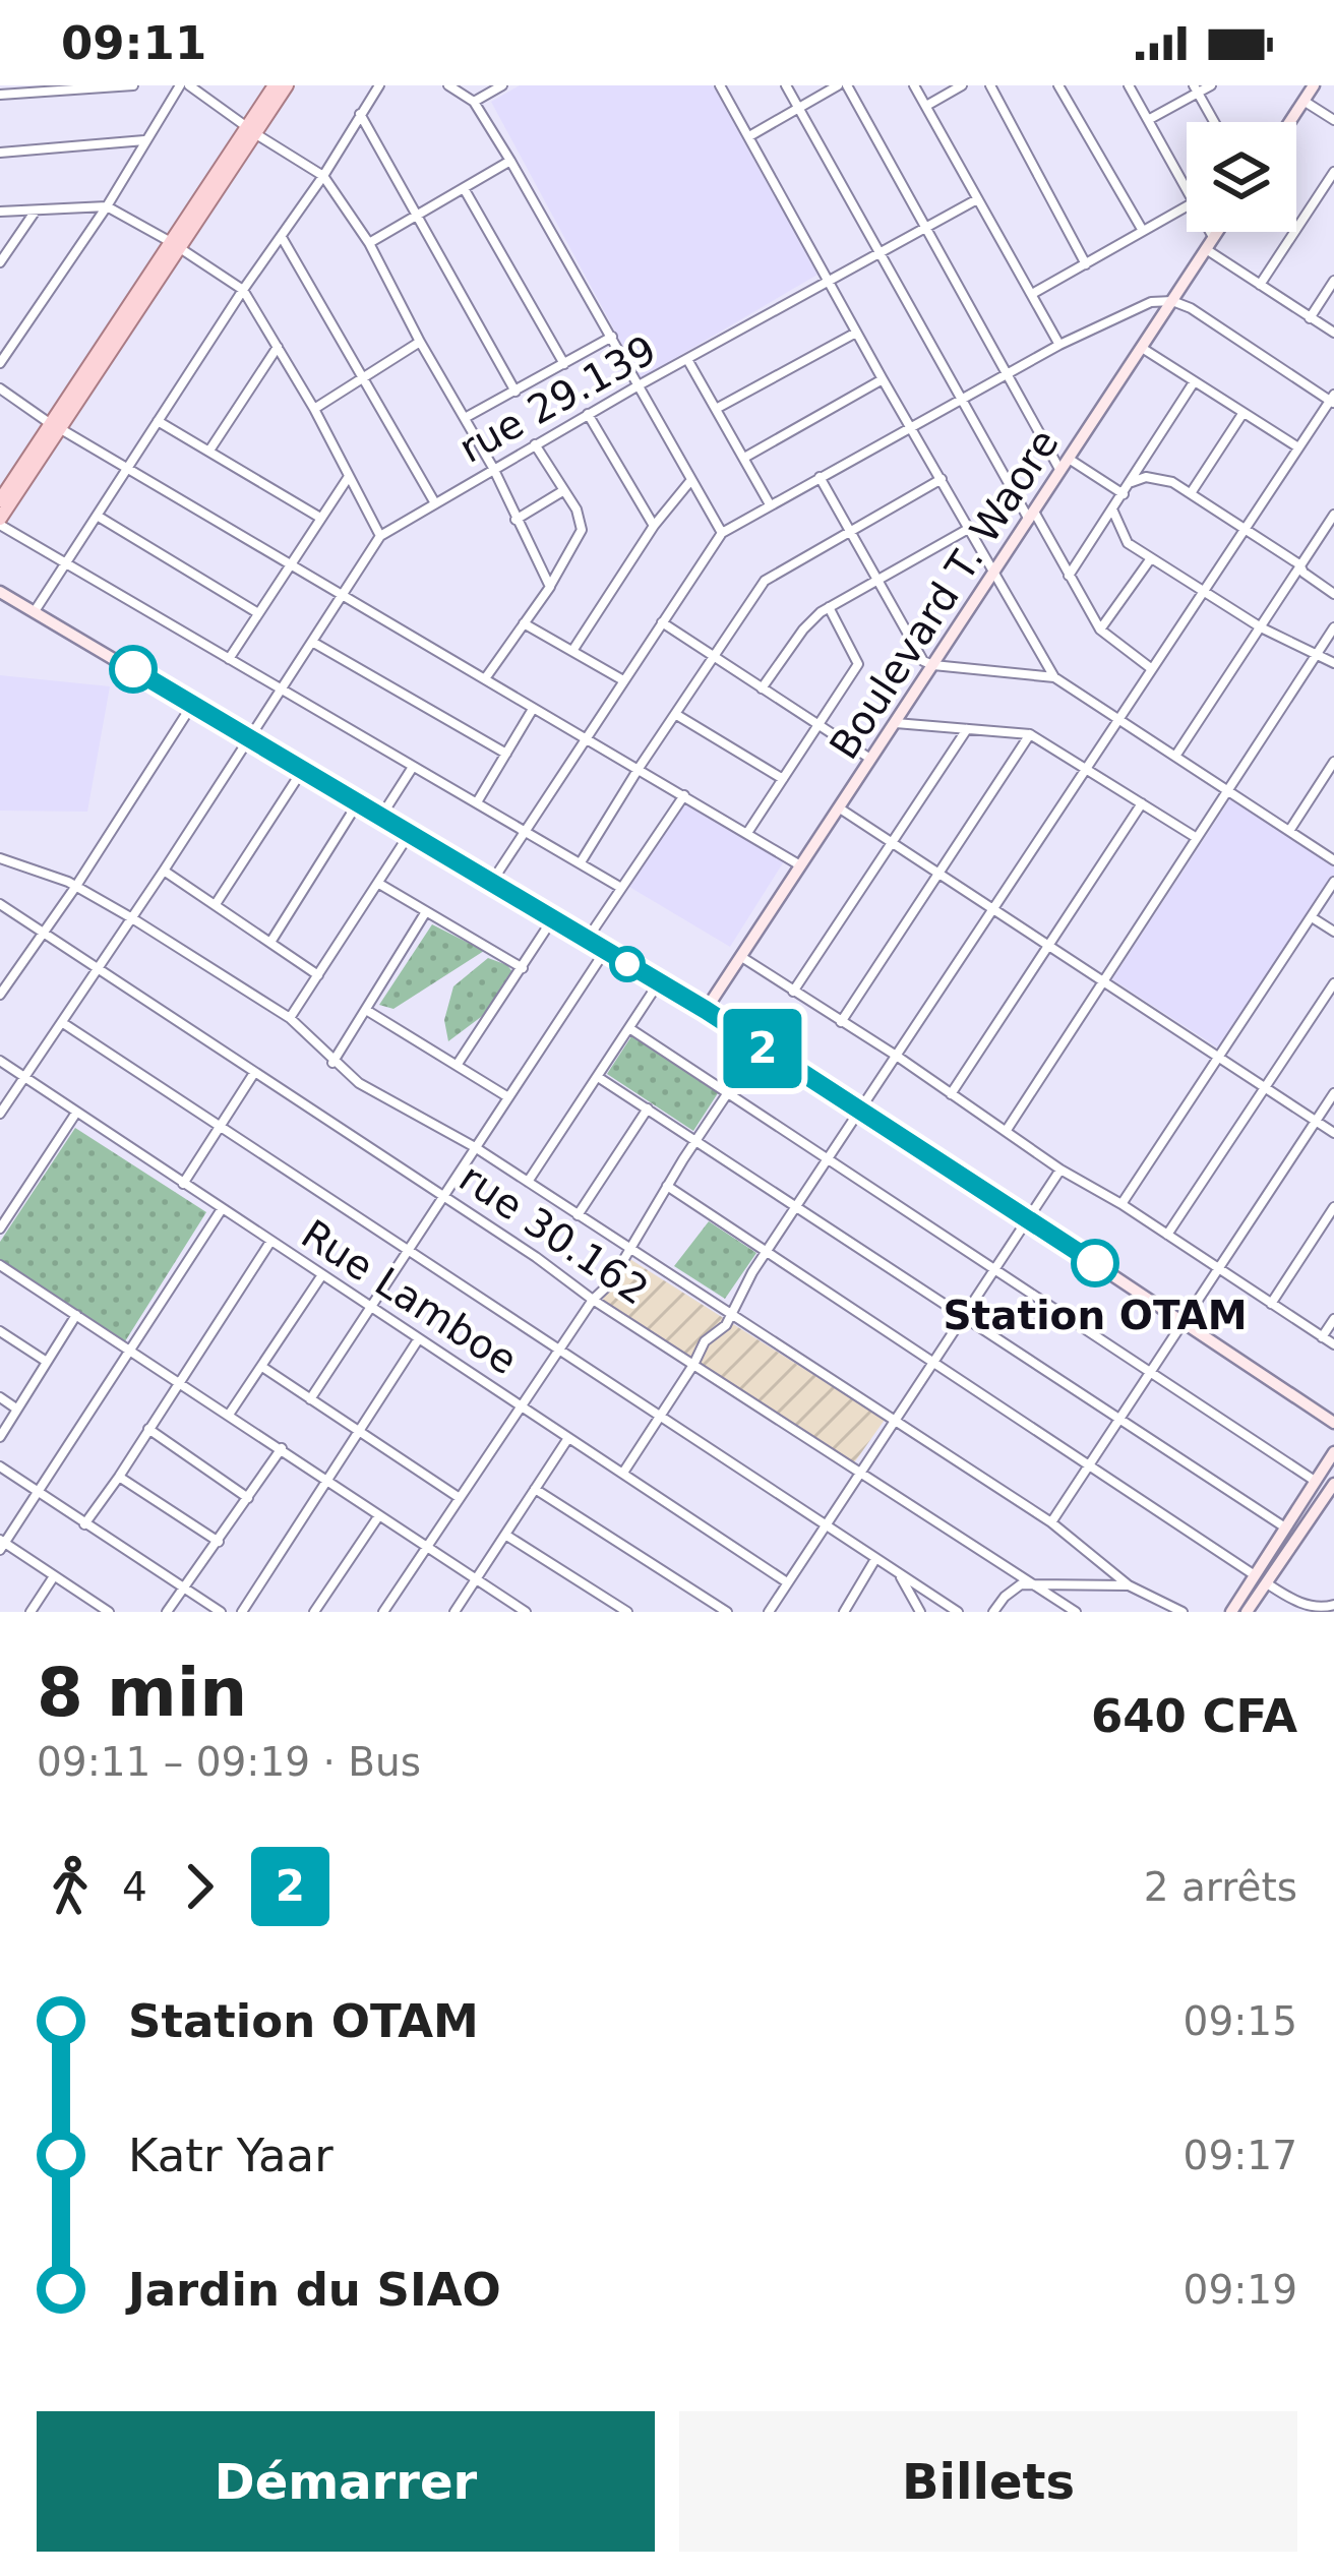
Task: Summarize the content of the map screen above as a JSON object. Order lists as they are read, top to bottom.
{
  "streets": {
    "street": [
      "rue 29.139",
      "Boulevard T. Waore",
      "rue 30.162",
      "Rue Lamboe"
    ]
  },
  "crossings": [
    ["rue 29.139", "rue 30.162"],
    ["rue 29.139", "Rue Lamboe"]
  ],
  "places": ["Station OTAM"],
  "lines": ["bus line 2"],
  "page": {
    "status": "09:11",
    "on_map": "2",
    "heading": ["8 min", "09:11 – 09:19 · Bus", "640 CFA"],
    "legs": ["4", "2", "2 arrêts"],
    "list": [
      {
        "name": "Station OTAM",
        "value": "09:15"
      },
      {
        "name": "Katr Yaar",
        "value": "09:17"
      },
      {
        "name": "Jardin du SIAO",
        "value": "09:19"
      }
    ],
    "buttons": ["Démarrer", "Billets"]
  }
}
